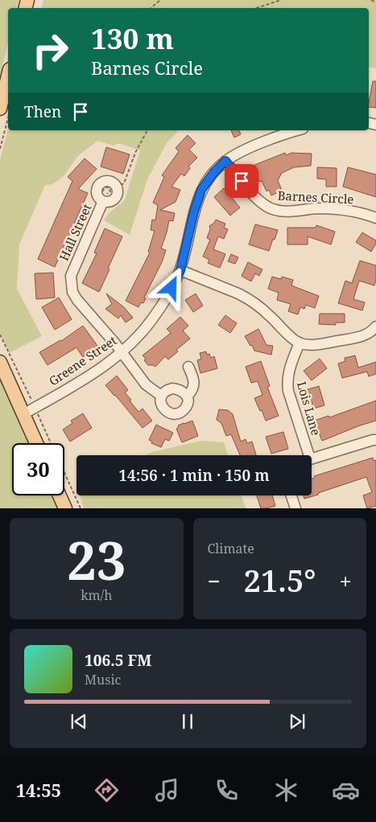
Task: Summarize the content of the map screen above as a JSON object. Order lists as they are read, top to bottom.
{
  "streets": {
    "street": [
      "Barnes Circle",
      "Hall Street",
      "Greene Street",
      "Lois Lane"
    ]
  },
  "crossings": [
    ["Barnes Circle", "Greene Street"],
    ["Hall Street", "Greene Street"]
  ],
  "page": {
    "turn": ["130 m", "Barnes Circle"],
    "then": "Then",
    "limit": "30",
    "trip": "14:56 · 1 min · 150 m",
    "tile": [
      ["23", "km/h"],
      "Climate"
    ],
    "heat": ["−", "21.5°", "+"],
    "song": ["106.5 FM", "Music"],
    "tabs": "14:55"
  }
}
